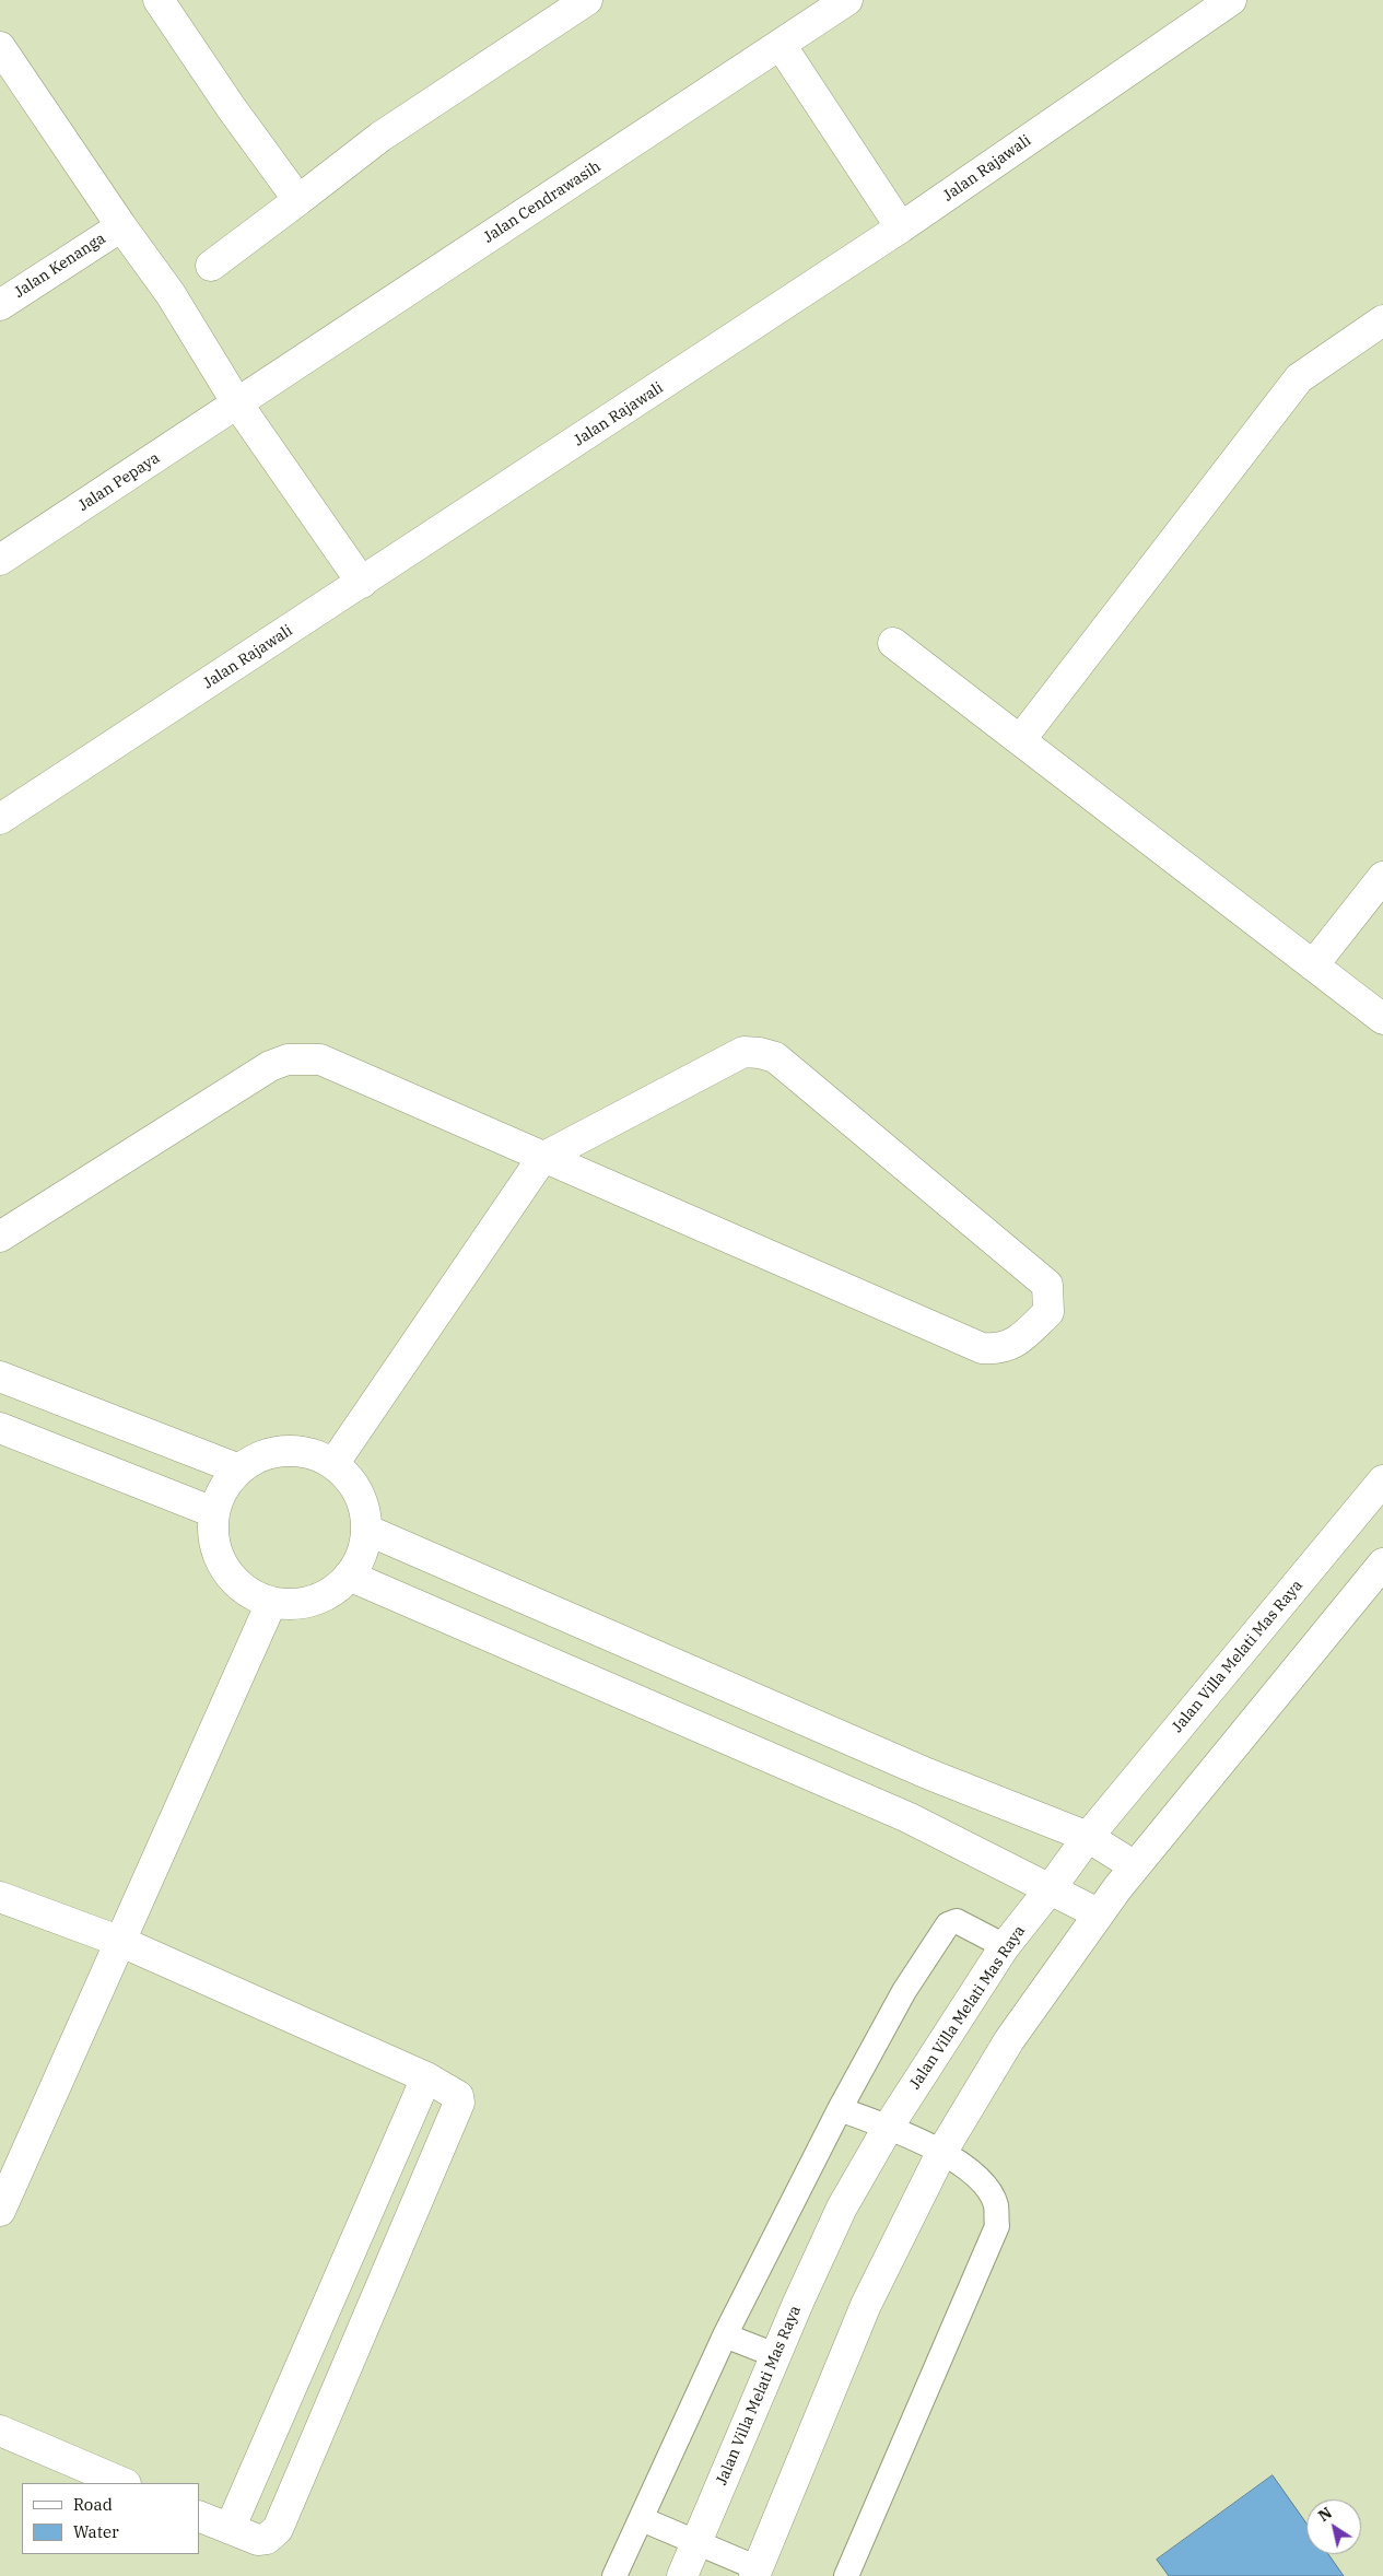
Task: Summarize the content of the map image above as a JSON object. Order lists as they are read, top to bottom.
{
  "streets": {
    "street": [
      "Jalan Rajawali",
      "Jalan Cendrawasih",
      "Jalan Kenanga",
      "Jalan Pepaya",
      "Jalan Villa Melati Mas Raya"
    ]
  },
  "crossings": [
    ["Jalan Cendrawasih", "Jalan Pepaya"]
  ],
  "legend": ["Road", "Water"],
  "north": "top left"
}
